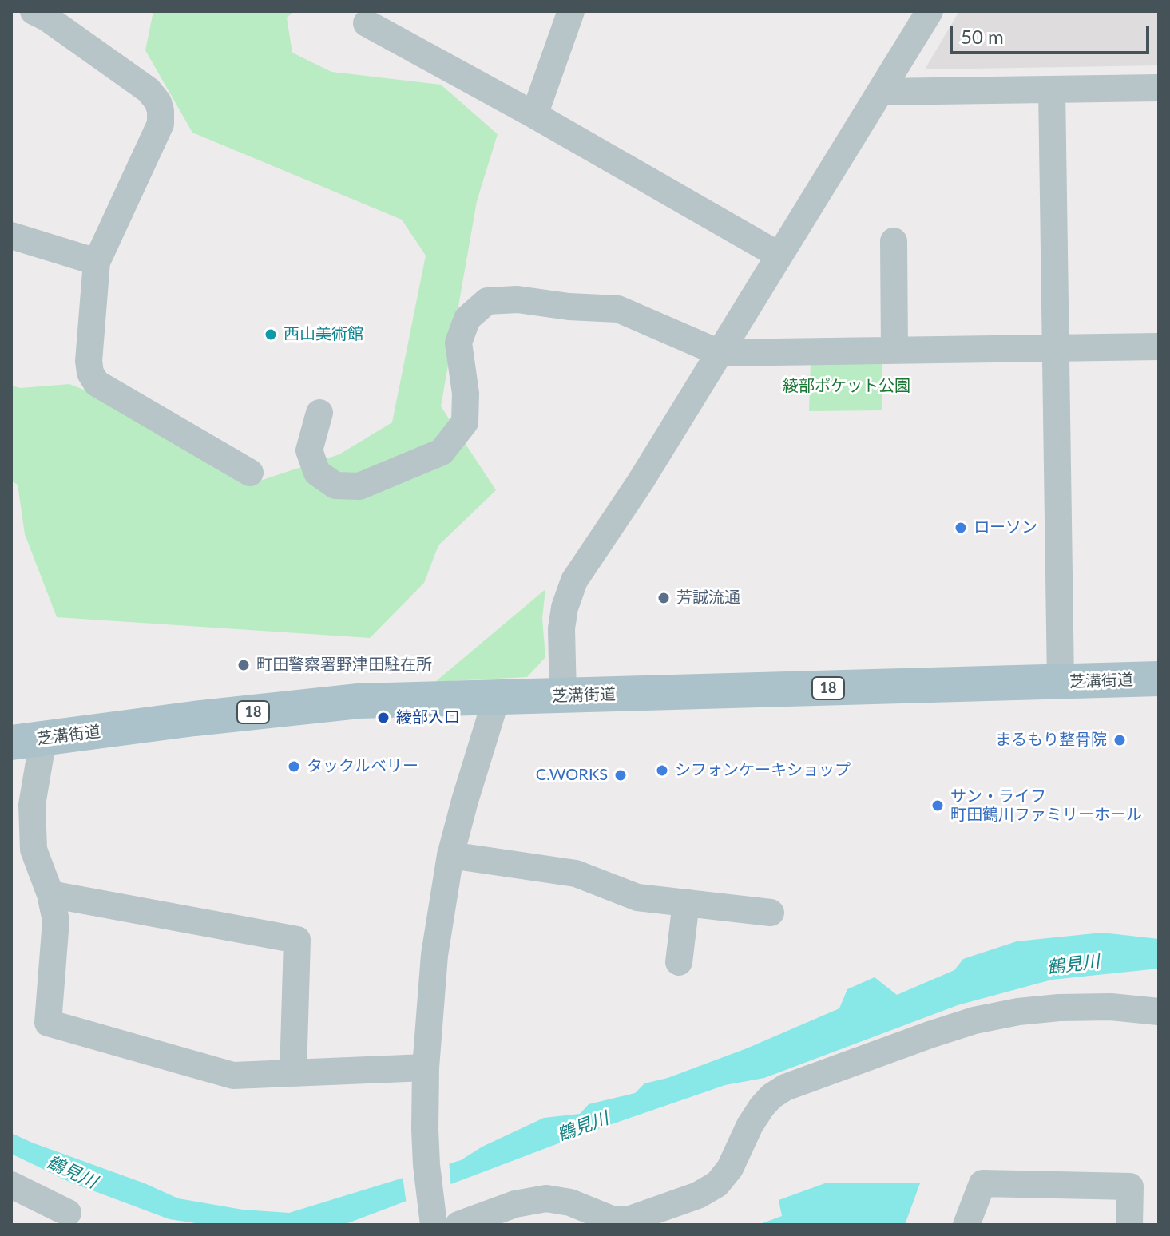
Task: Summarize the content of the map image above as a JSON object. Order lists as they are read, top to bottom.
{
  "streets": {
    "main road": ["芝溝街道", "18"]
  },
  "water": ["鶴見川"],
  "parks": ["綾部ポケット公園"],
  "places": [
    "西山美術館",
    "ローソン",
    "芳誠流通",
    "町田警察署野津田駐在所",
    "綾部入口",
    "まるもり整骨院",
    "タックルベリー",
    "シフォンケーキショップ",
    "C.WORKS",
    "サン・ライフ 町田鶴川ファミリーホール"
  ],
  "scale_bar": "50 m"
}
